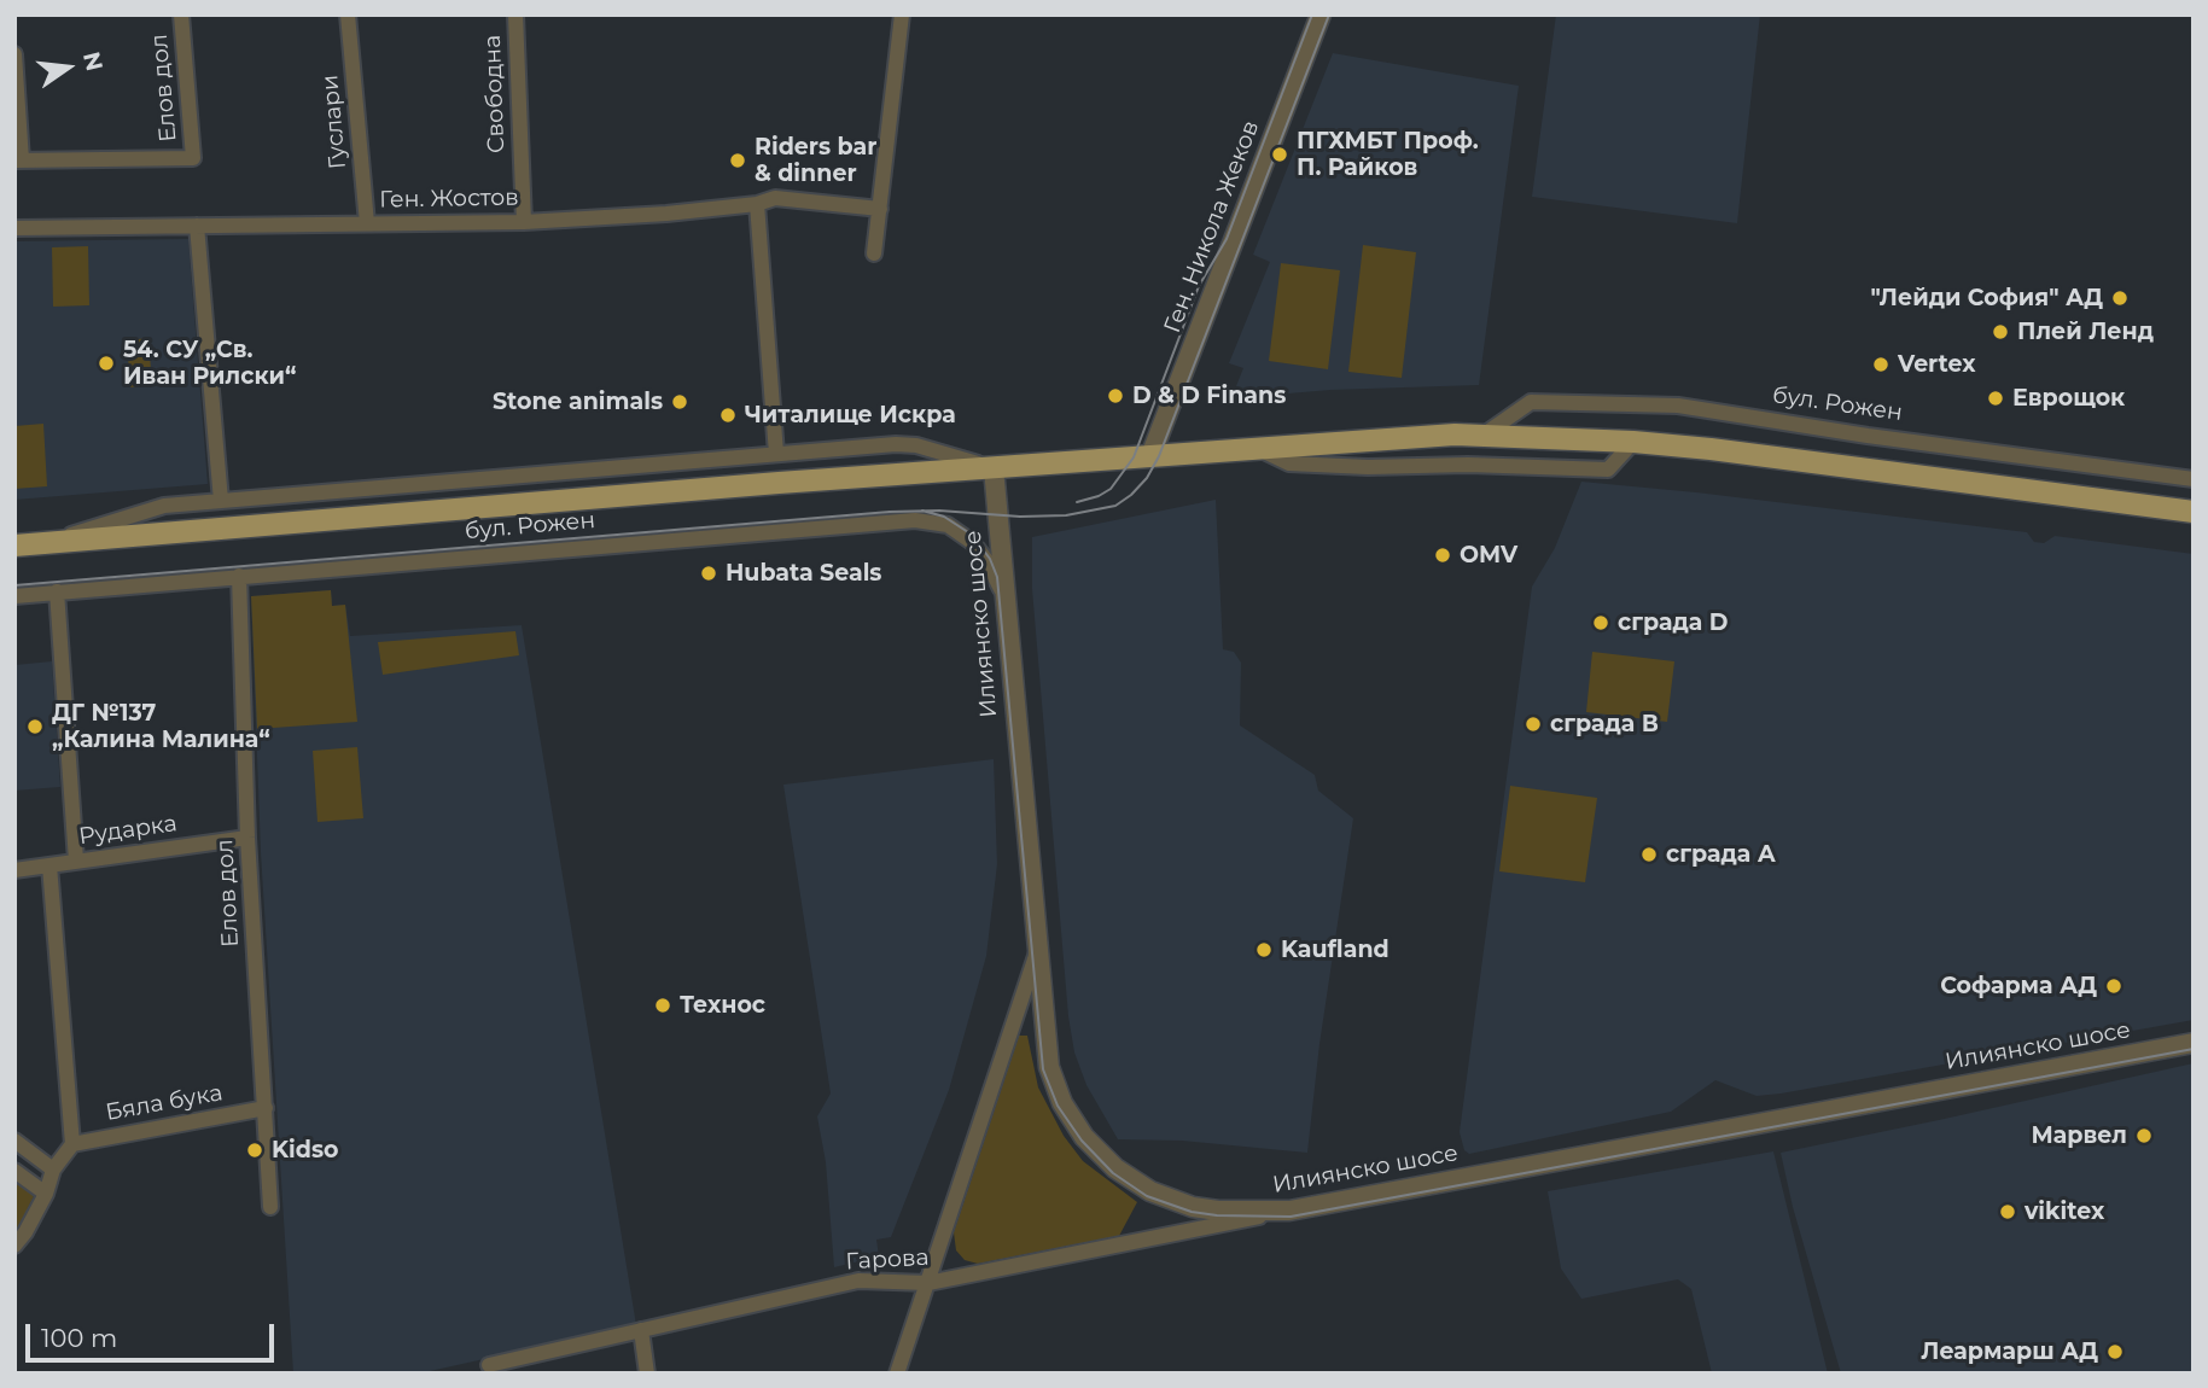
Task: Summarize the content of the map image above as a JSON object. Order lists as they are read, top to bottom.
{
  "streets": {
    "main road": ["бул. Рожен"],
    "street": [
      "Елов дол",
      "Свободна",
      "Гуслари",
      "Ген. Жостов",
      "Ген. Никола Жеков",
      "Илиянско шосе",
      "Рударка",
      "Бяла бука",
      "Гарова"
    ]
  },
  "crossings": [
    ["Елов дол", "бул. Рожен"],
    ["Елов дол", "Рударка"],
    ["Елов дол", "Бяла бука"],
    ["Свободна", "Ген. Жостов"],
    ["Гуслари", "Ген. Жостов"],
    ["Ген. Никола Жеков", "бул. Рожен"],
    ["бул. Рожен", "Илиянско шосе"],
    ["Илиянско шосе", "Гарова"]
  ],
  "places": [
    "ПГХМБТ Проф. П. Райков",
    "Riders bar & dinner",
    "\"Лейди София\" АД",
    "Плей Ленд",
    "54. СУ „Св. Иван Рилски“",
    "Vertex",
    "D & D Finans",
    "Еврощок",
    "Stone animals",
    "Читалище Искра",
    "OMV",
    "Hubata Seals",
    "сграда D",
    "сграда В",
    "ДГ №137 „Калина Малина“",
    "сграда А",
    "Kaufland",
    "Софарма АД",
    "Технос",
    "Марвел",
    "Kidso",
    "vikitex",
    "Леармарш АД"
  ],
  "scale_bar": "100 m",
  "north": "right"
}
